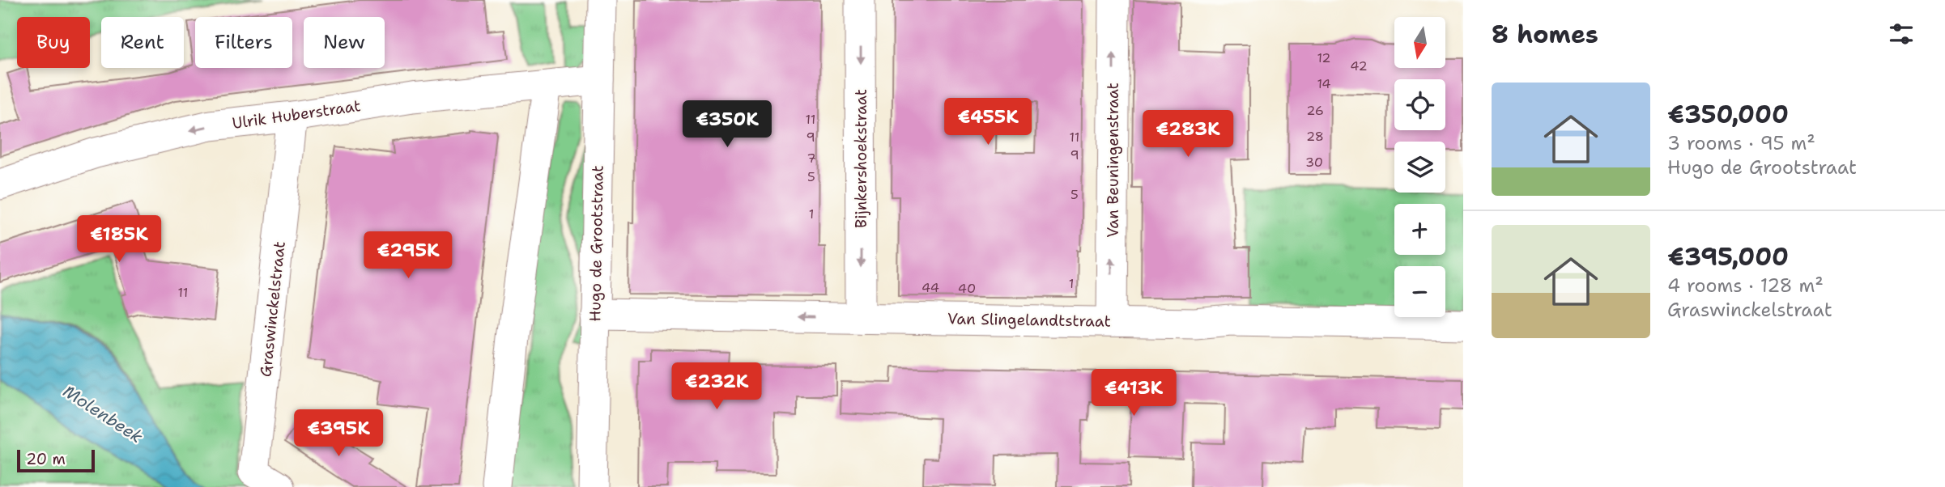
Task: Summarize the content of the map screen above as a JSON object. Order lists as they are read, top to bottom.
{
  "streets": {
    "street": [
      "Ulrik Huberstraat",
      "Bijnkershoekstraat",
      "Van Beuningenstraat",
      "Hugo de Grootstraat",
      "Graswinckelstraat",
      "Van Slingelandtstraat"
    ]
  },
  "crossings": [
    ["Ulrik Huberstraat", "Hugo de Grootstraat"],
    ["Ulrik Huberstraat", "Graswinckelstraat"],
    ["Bijnkershoekstraat", "Van Slingelandtstraat"],
    ["Van Beuningenstraat", "Van Slingelandtstraat"],
    ["Hugo de Grootstraat", "Van Slingelandtstraat"]
  ],
  "one_way": ["Ulrik Huberstraat", "Bijnkershoekstraat", "Van Beuningenstraat"],
  "water": ["Molenbeek"],
  "house_numbers": [
    "12",
    "42",
    "14",
    "26",
    "11",
    "28",
    "9",
    "11",
    "9",
    "7",
    "30",
    "5",
    "5",
    "1",
    "1",
    "44",
    "40",
    "11"
  ],
  "scale_bar": "20 m",
  "north": "bottom",
  "page": {
    "heading": "8 homes",
    "map_buttons": ["+", "−"],
    "chip": [
      "Buy",
      "Rent",
      "Filters",
      "New"
    ],
    "list": [
      {
        "name": "€350,000",
        "note": "3 rooms · 95 m² · Hugo de Grootstraat"
      },
      {
        "name": "€395,000",
        "note": "4 rooms · 128 m² · Graswinckelstraat"
      }
    ],
    "price": [
      "€455K",
      "€350K",
      "€283K",
      "€185K",
      "€295K",
      "€232K",
      "€413K",
      "€395K"
    ],
    "scale": "20 m"
  }
}
